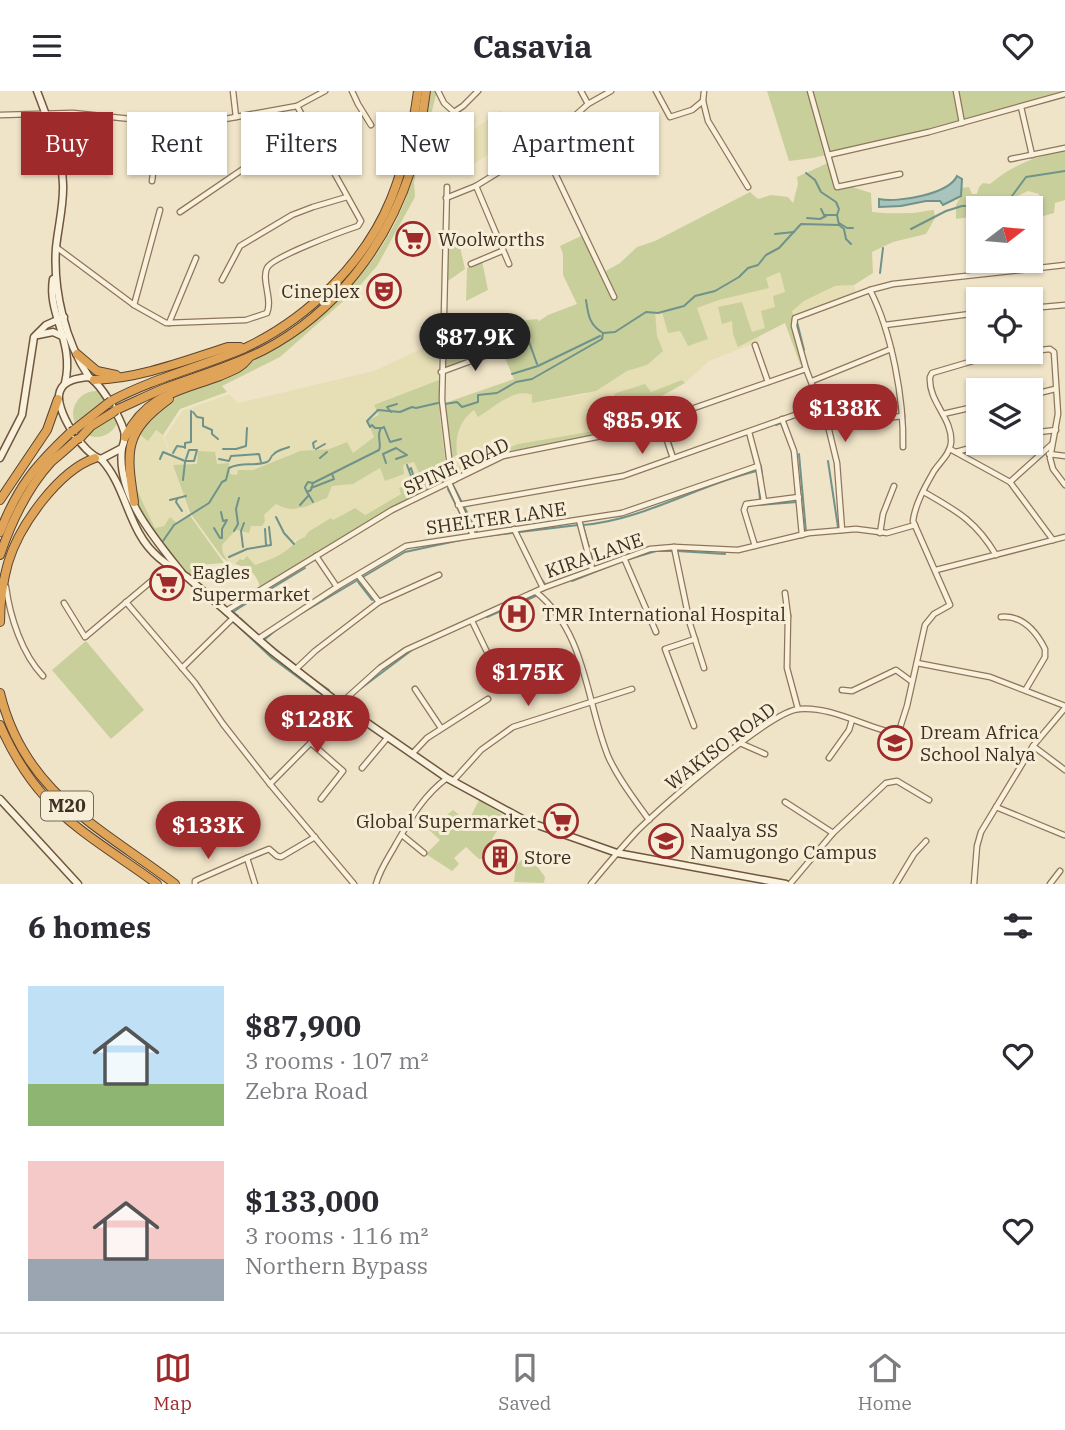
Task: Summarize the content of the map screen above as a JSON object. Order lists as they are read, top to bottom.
{
  "streets": {
    "highway": ["M20"],
    "street": [
      "SPINE ROAD",
      "SHELTER LANE",
      "KIRA LANE",
      "WAKISO ROAD"
    ]
  },
  "places": {
    "supermarket": ["Woolworths", "Eagles Supermarket", "Global Supermarket"],
    "theatre": ["Cineplex"],
    "hospital": ["TMR International Hospital"],
    "school or university": ["Dream Africa School Nalya", "Naalya SS Namugongo Campus"],
    "building": ["Store"]
  },
  "north": "right",
  "page": {
    "header": "Casavia",
    "chip": [
      "Buy",
      "Rent",
      "Filters",
      "New",
      "Apartment"
    ],
    "price": [
      "$87.9K",
      "$138K",
      "$85.9K",
      "$175K",
      "$128K",
      "$133K"
    ],
    "heading": "6 homes",
    "list": [
      {
        "name": "$87,900",
        "note": "3 rooms · 107 m² · Zebra Road"
      },
      {
        "name": "$133,000",
        "note": "3 rooms · 116 m² · Northern Bypass"
      }
    ],
    "tabs": ["Map", "Saved", "Home"]
  }
}
